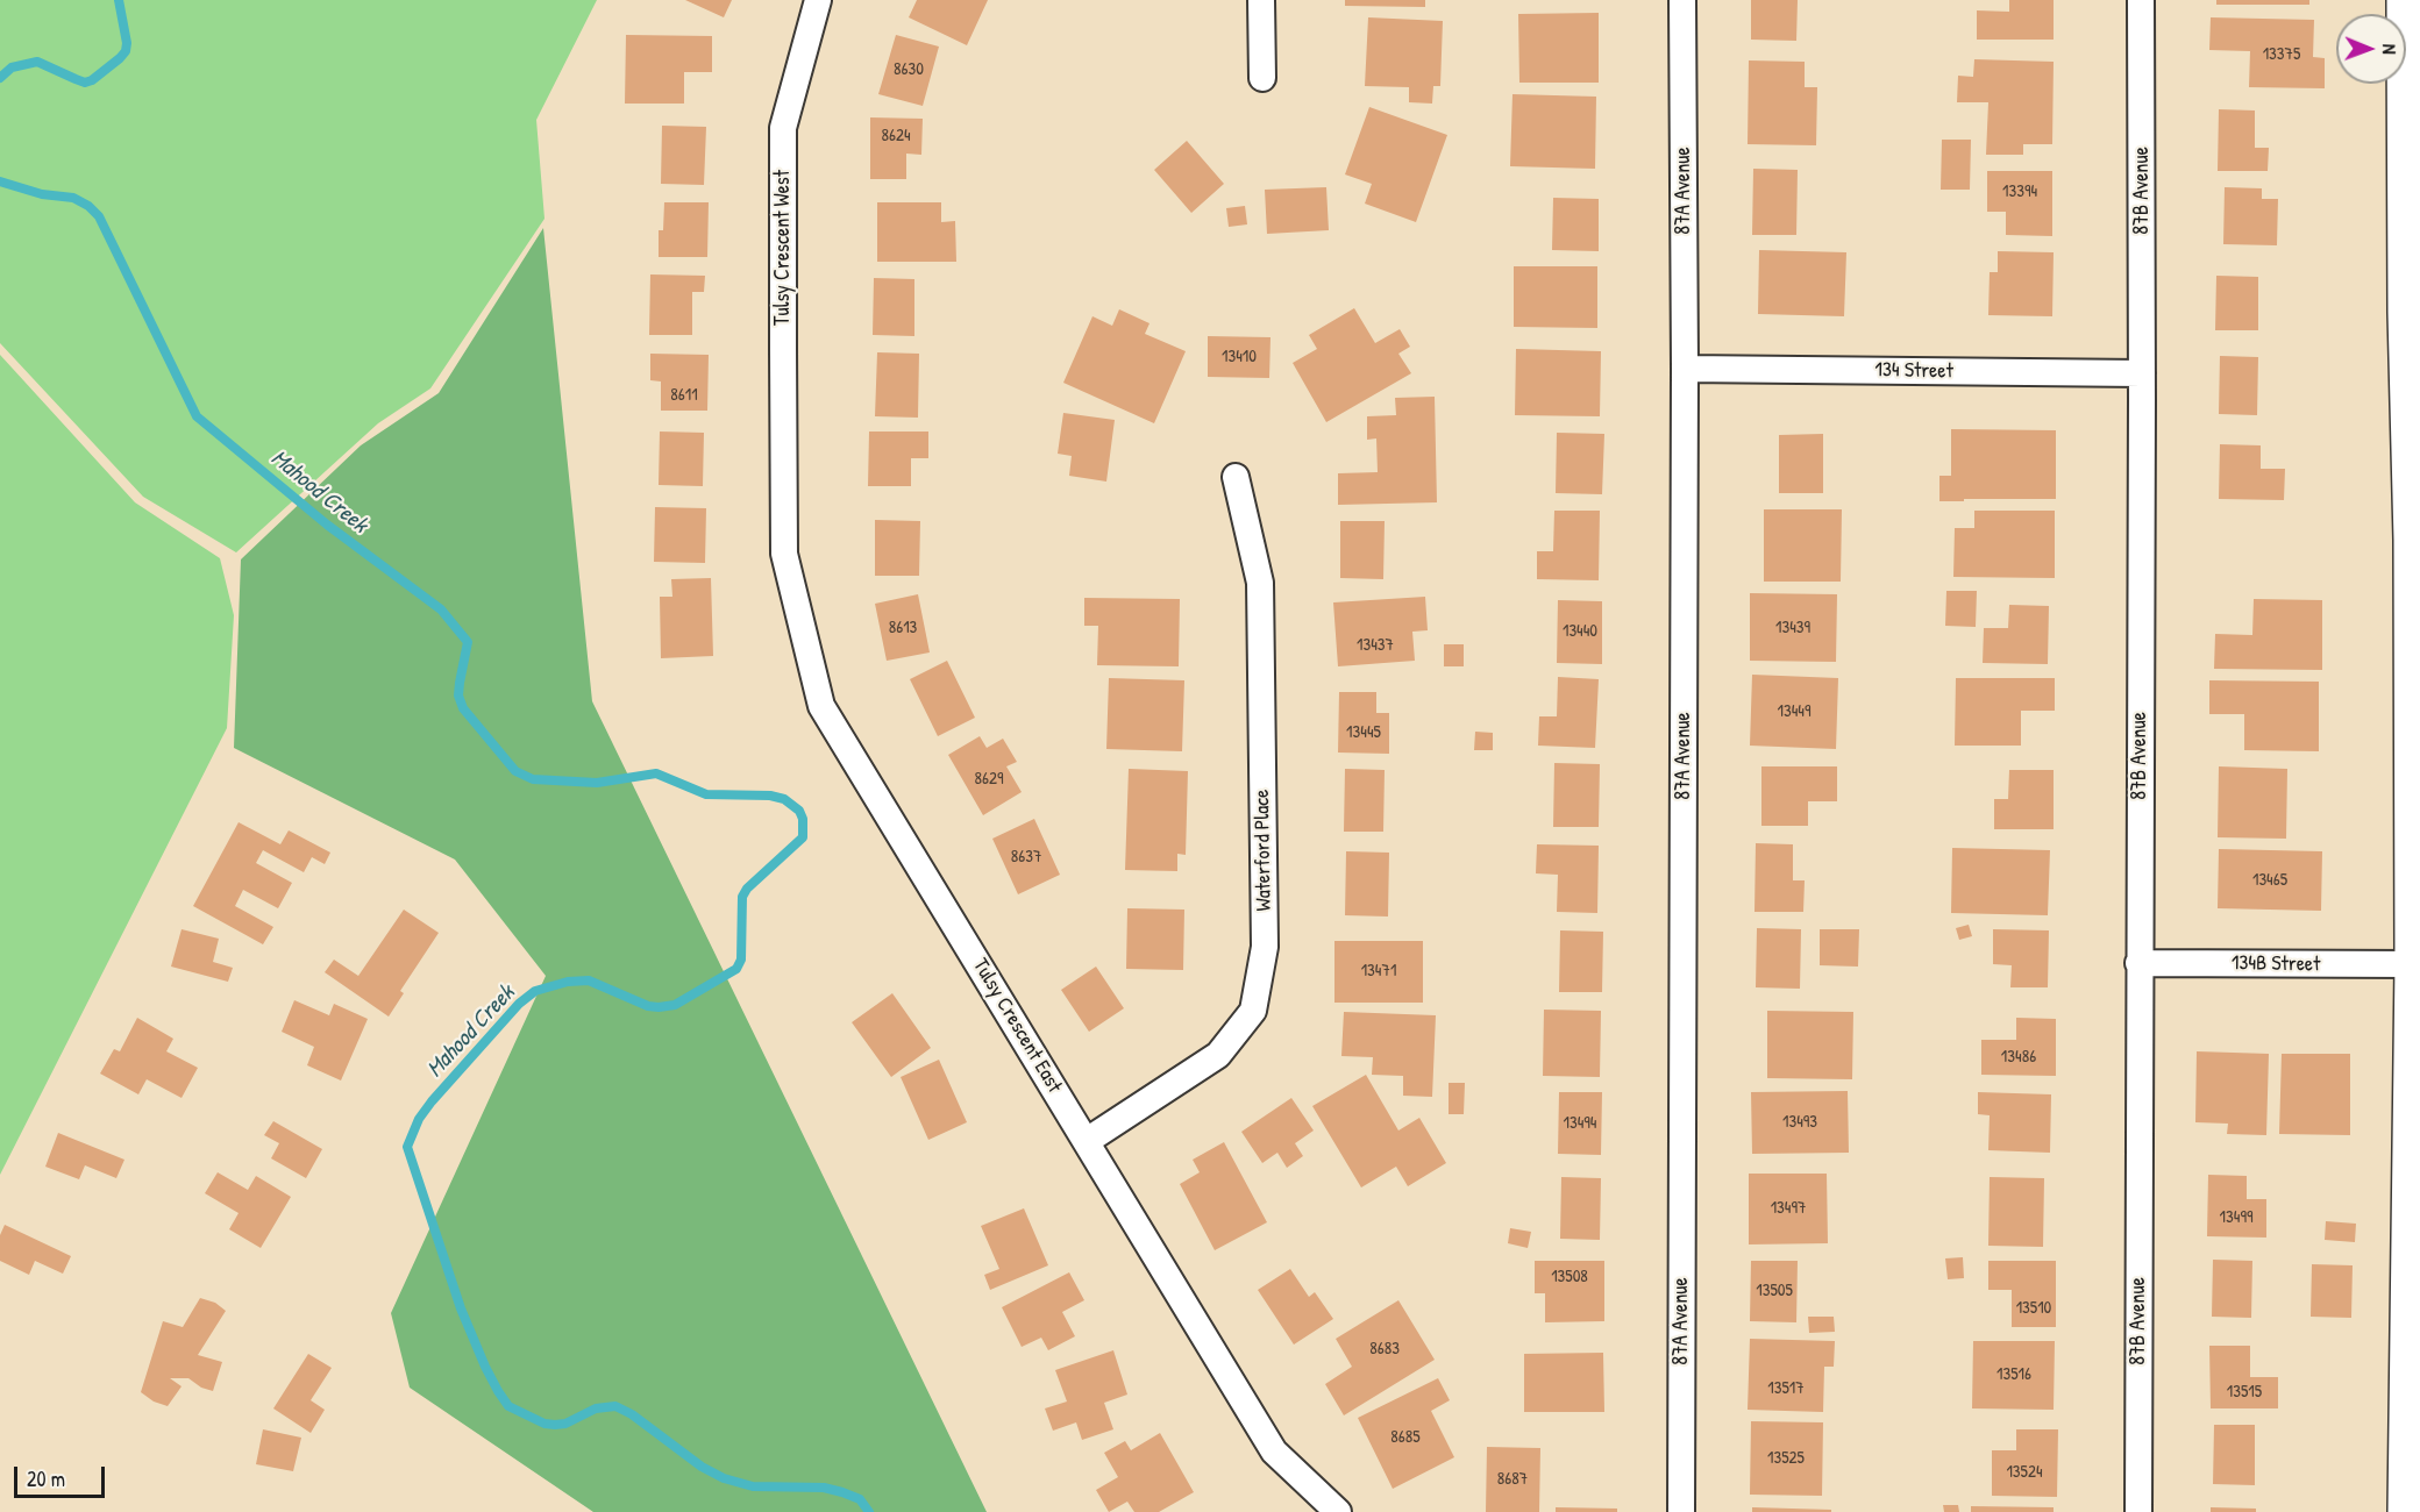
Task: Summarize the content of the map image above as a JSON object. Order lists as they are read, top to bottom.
{
  "streets": {
    "street": [
      "87A Avenue",
      "87B Avenue",
      "Tulsy Crescent West",
      "134 Street",
      "Waterford Place",
      "134B Street",
      "Tulsy Crescent East"
    ]
  },
  "crossings": [
    ["87A Avenue", "134 Street"],
    ["87B Avenue", "134 Street"],
    ["87B Avenue", "134B Street"],
    ["Tulsy Crescent West", "Tulsy Crescent East"],
    ["Waterford Place", "Tulsy Crescent East"]
  ],
  "water": ["Mahood Creek"],
  "house_numbers": [
    "13375",
    "8630",
    "8624",
    "13394",
    "13410",
    "8611",
    "8613",
    "13439",
    "13440",
    "13437",
    "13449",
    "13445",
    "8629",
    "8637",
    "13465",
    "13471",
    "13486",
    "13493",
    "13494",
    "13497",
    "13499",
    "13508",
    "13505",
    "13510",
    "8683",
    "13516",
    "13517",
    "13515",
    "8685",
    "13525",
    "13524",
    "8687"
  ],
  "scale_bar": "20 m",
  "north": "right"
}
